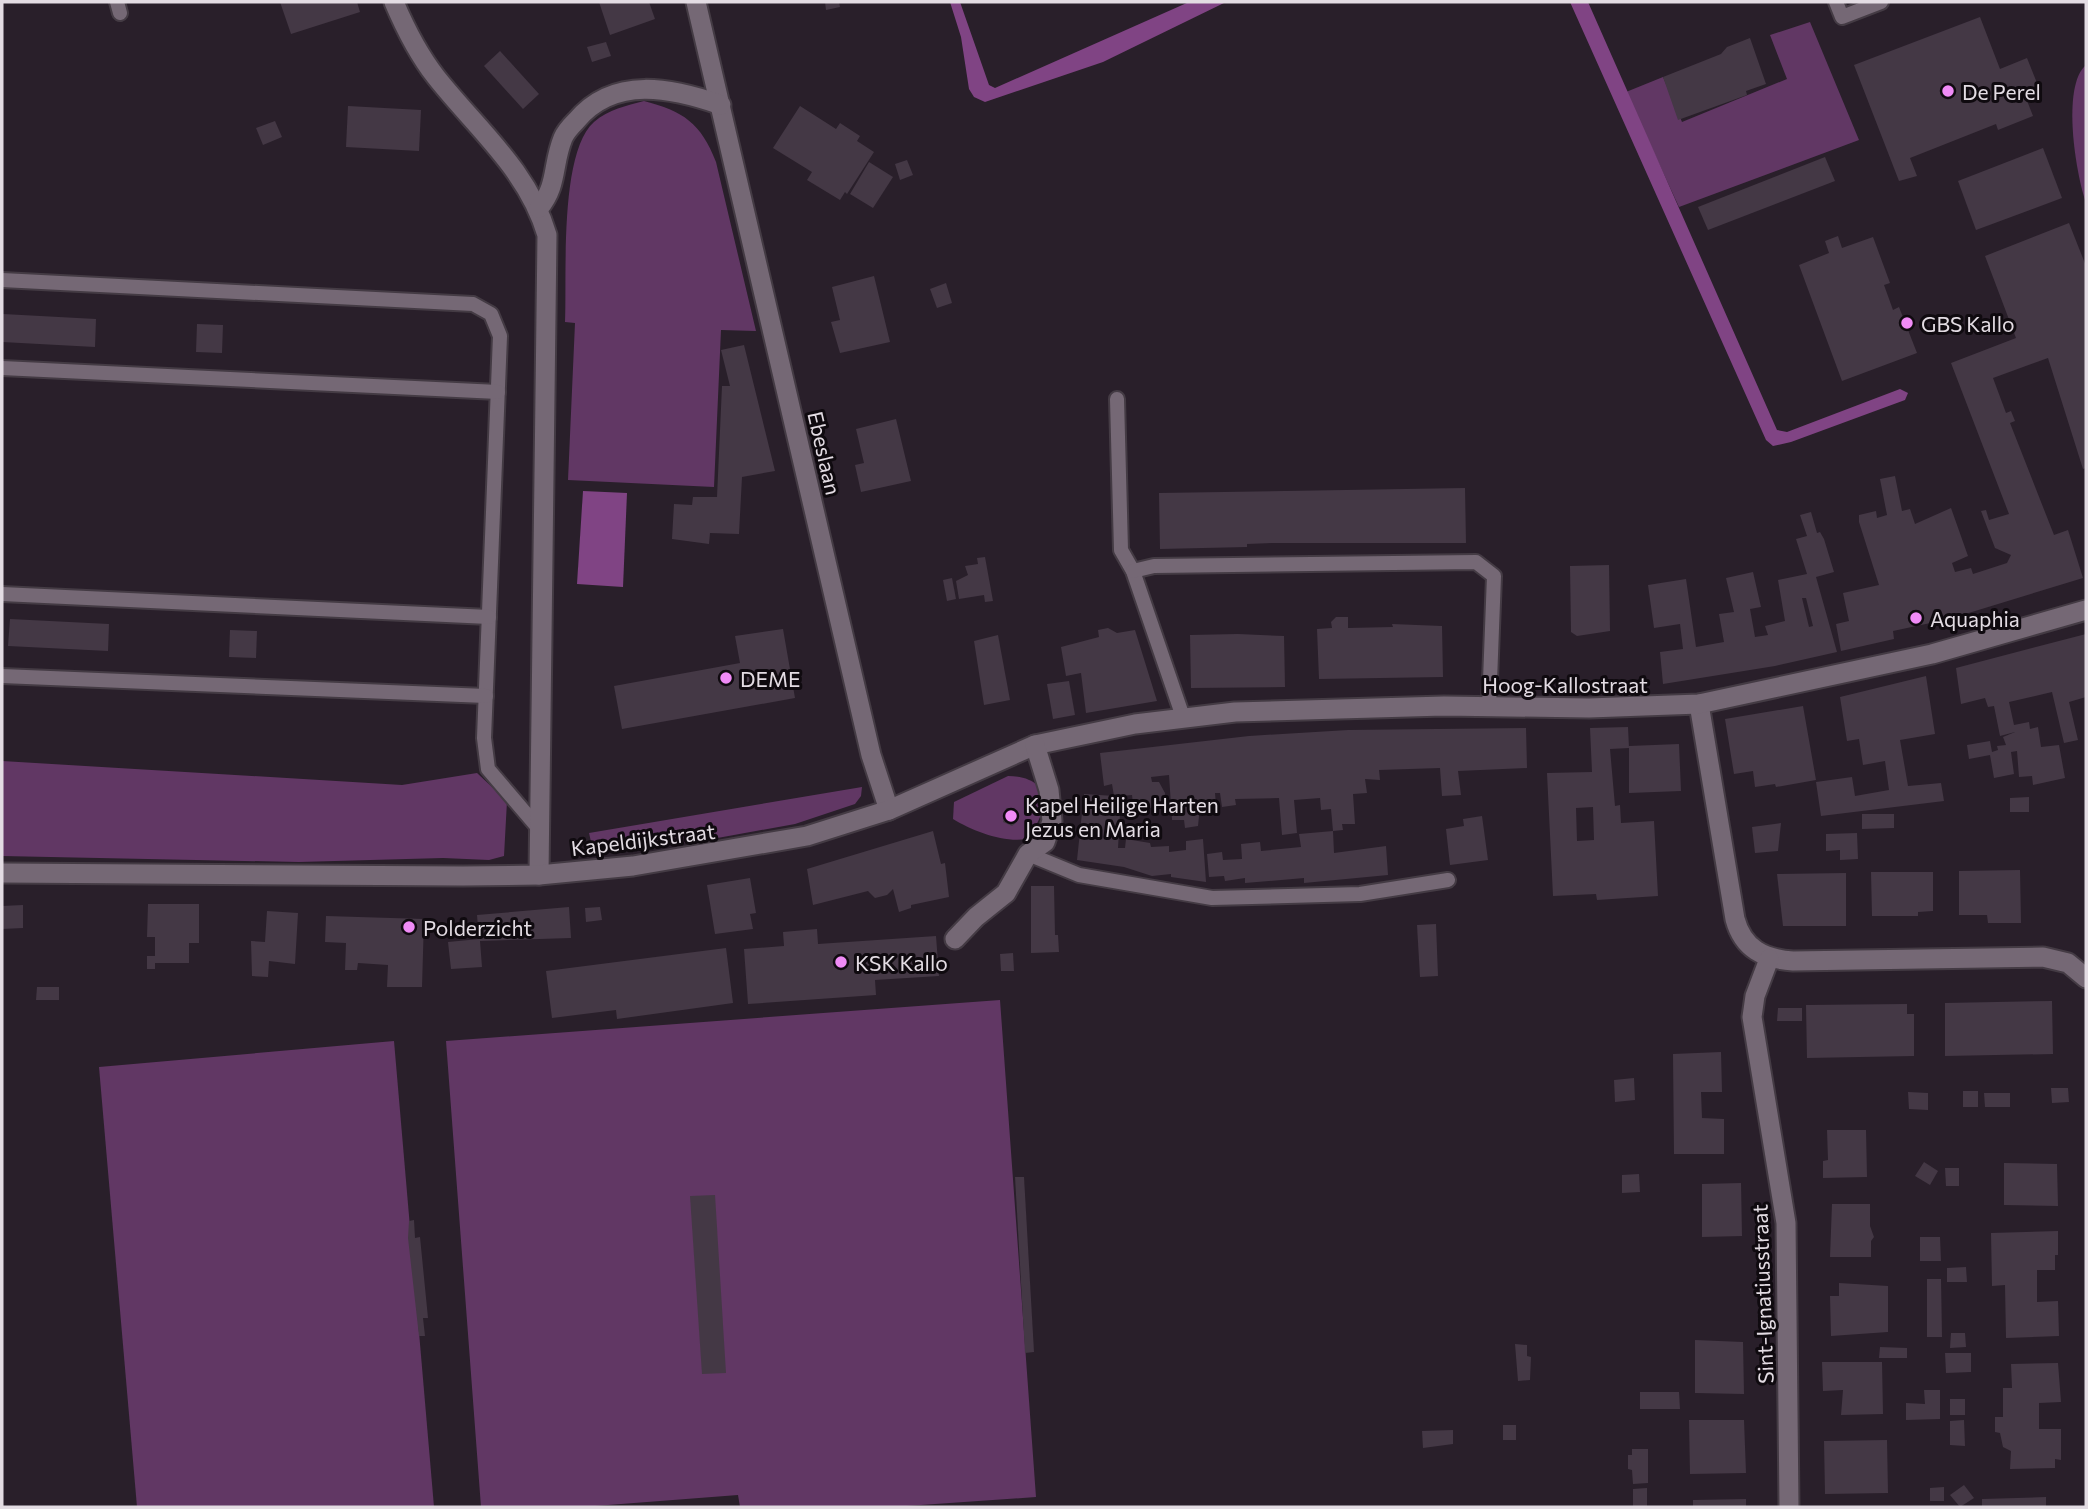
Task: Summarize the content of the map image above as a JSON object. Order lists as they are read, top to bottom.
{
  "streets": {
    "street": [
      "Ebeslaan",
      "Hoog-Kallostraat",
      "Kapeldijkstraat",
      "Sint-Ignatiusstraat"
    ]
  },
  "crossings": [
    ["Ebeslaan", "Kapeldijkstraat"],
    ["Hoog-Kallostraat", "Kapeldijkstraat"]
  ],
  "places": [
    "De Perel",
    "GBS Kallo",
    "Aquaphia",
    "DEME",
    "Kapel Heilige Harten Jezus en Maria",
    "Polderzicht",
    "KSK Kallo"
  ]
}
